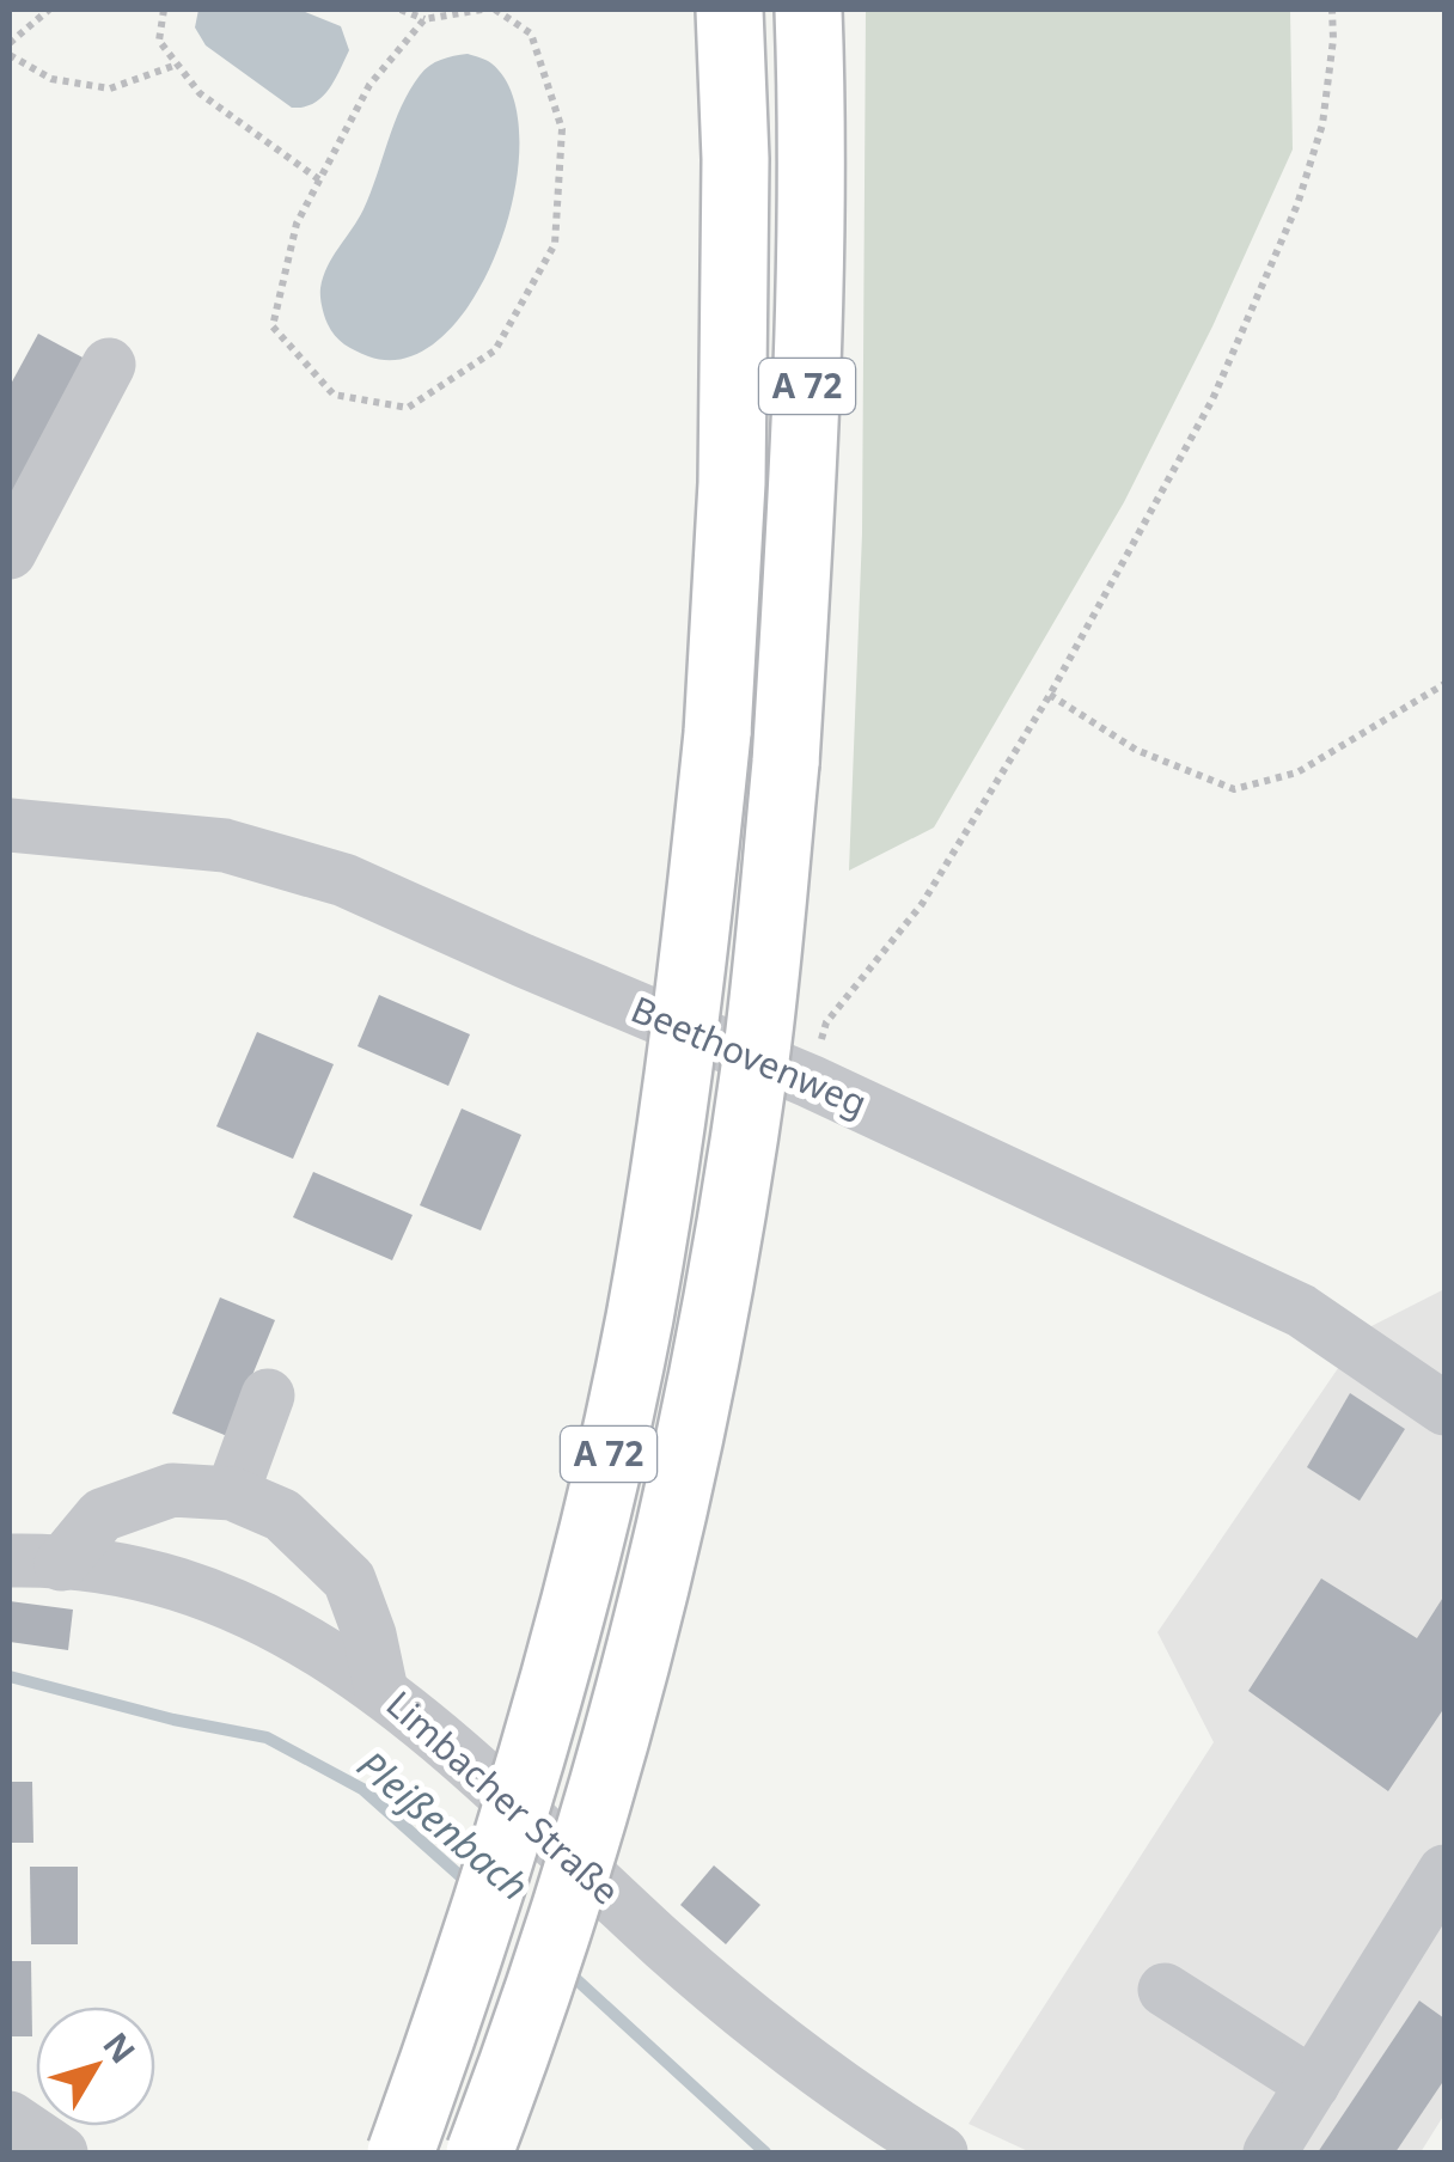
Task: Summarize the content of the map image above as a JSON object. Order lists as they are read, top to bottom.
{
  "streets": {
    "highway": ["A 72"],
    "street": ["Beethovenweg", "Limbacher Straße"]
  },
  "water": ["Pleißenbach"],
  "north": "top right"
}
